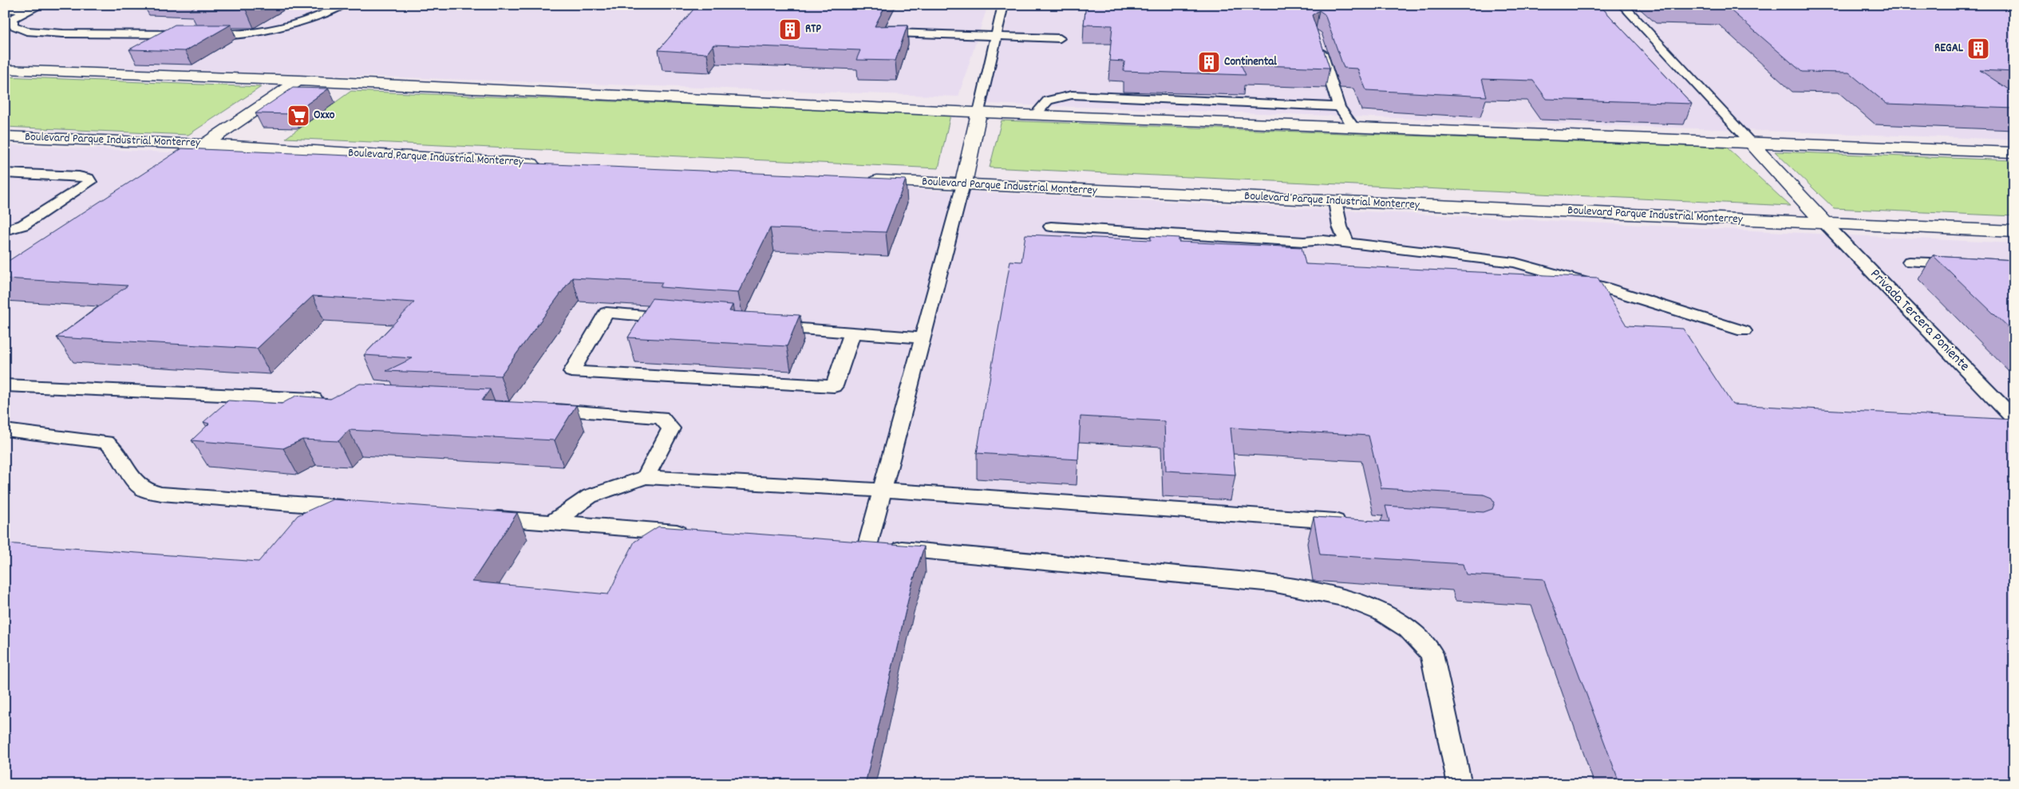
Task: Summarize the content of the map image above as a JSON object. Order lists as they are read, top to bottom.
{
  "streets": {
    "street": ["Boulevard Parque Industrial Monterrey"],
    "lane": ["Privada Tercera Poniente"]
  },
  "crossings": [
    ["Boulevard Parque Industrial Monterrey", "Privada Tercera Poniente"]
  ],
  "places": {
    "building": ["RTP", "REGAL", "Continental"],
    "supermarket": ["Oxxo"]
  }
}
